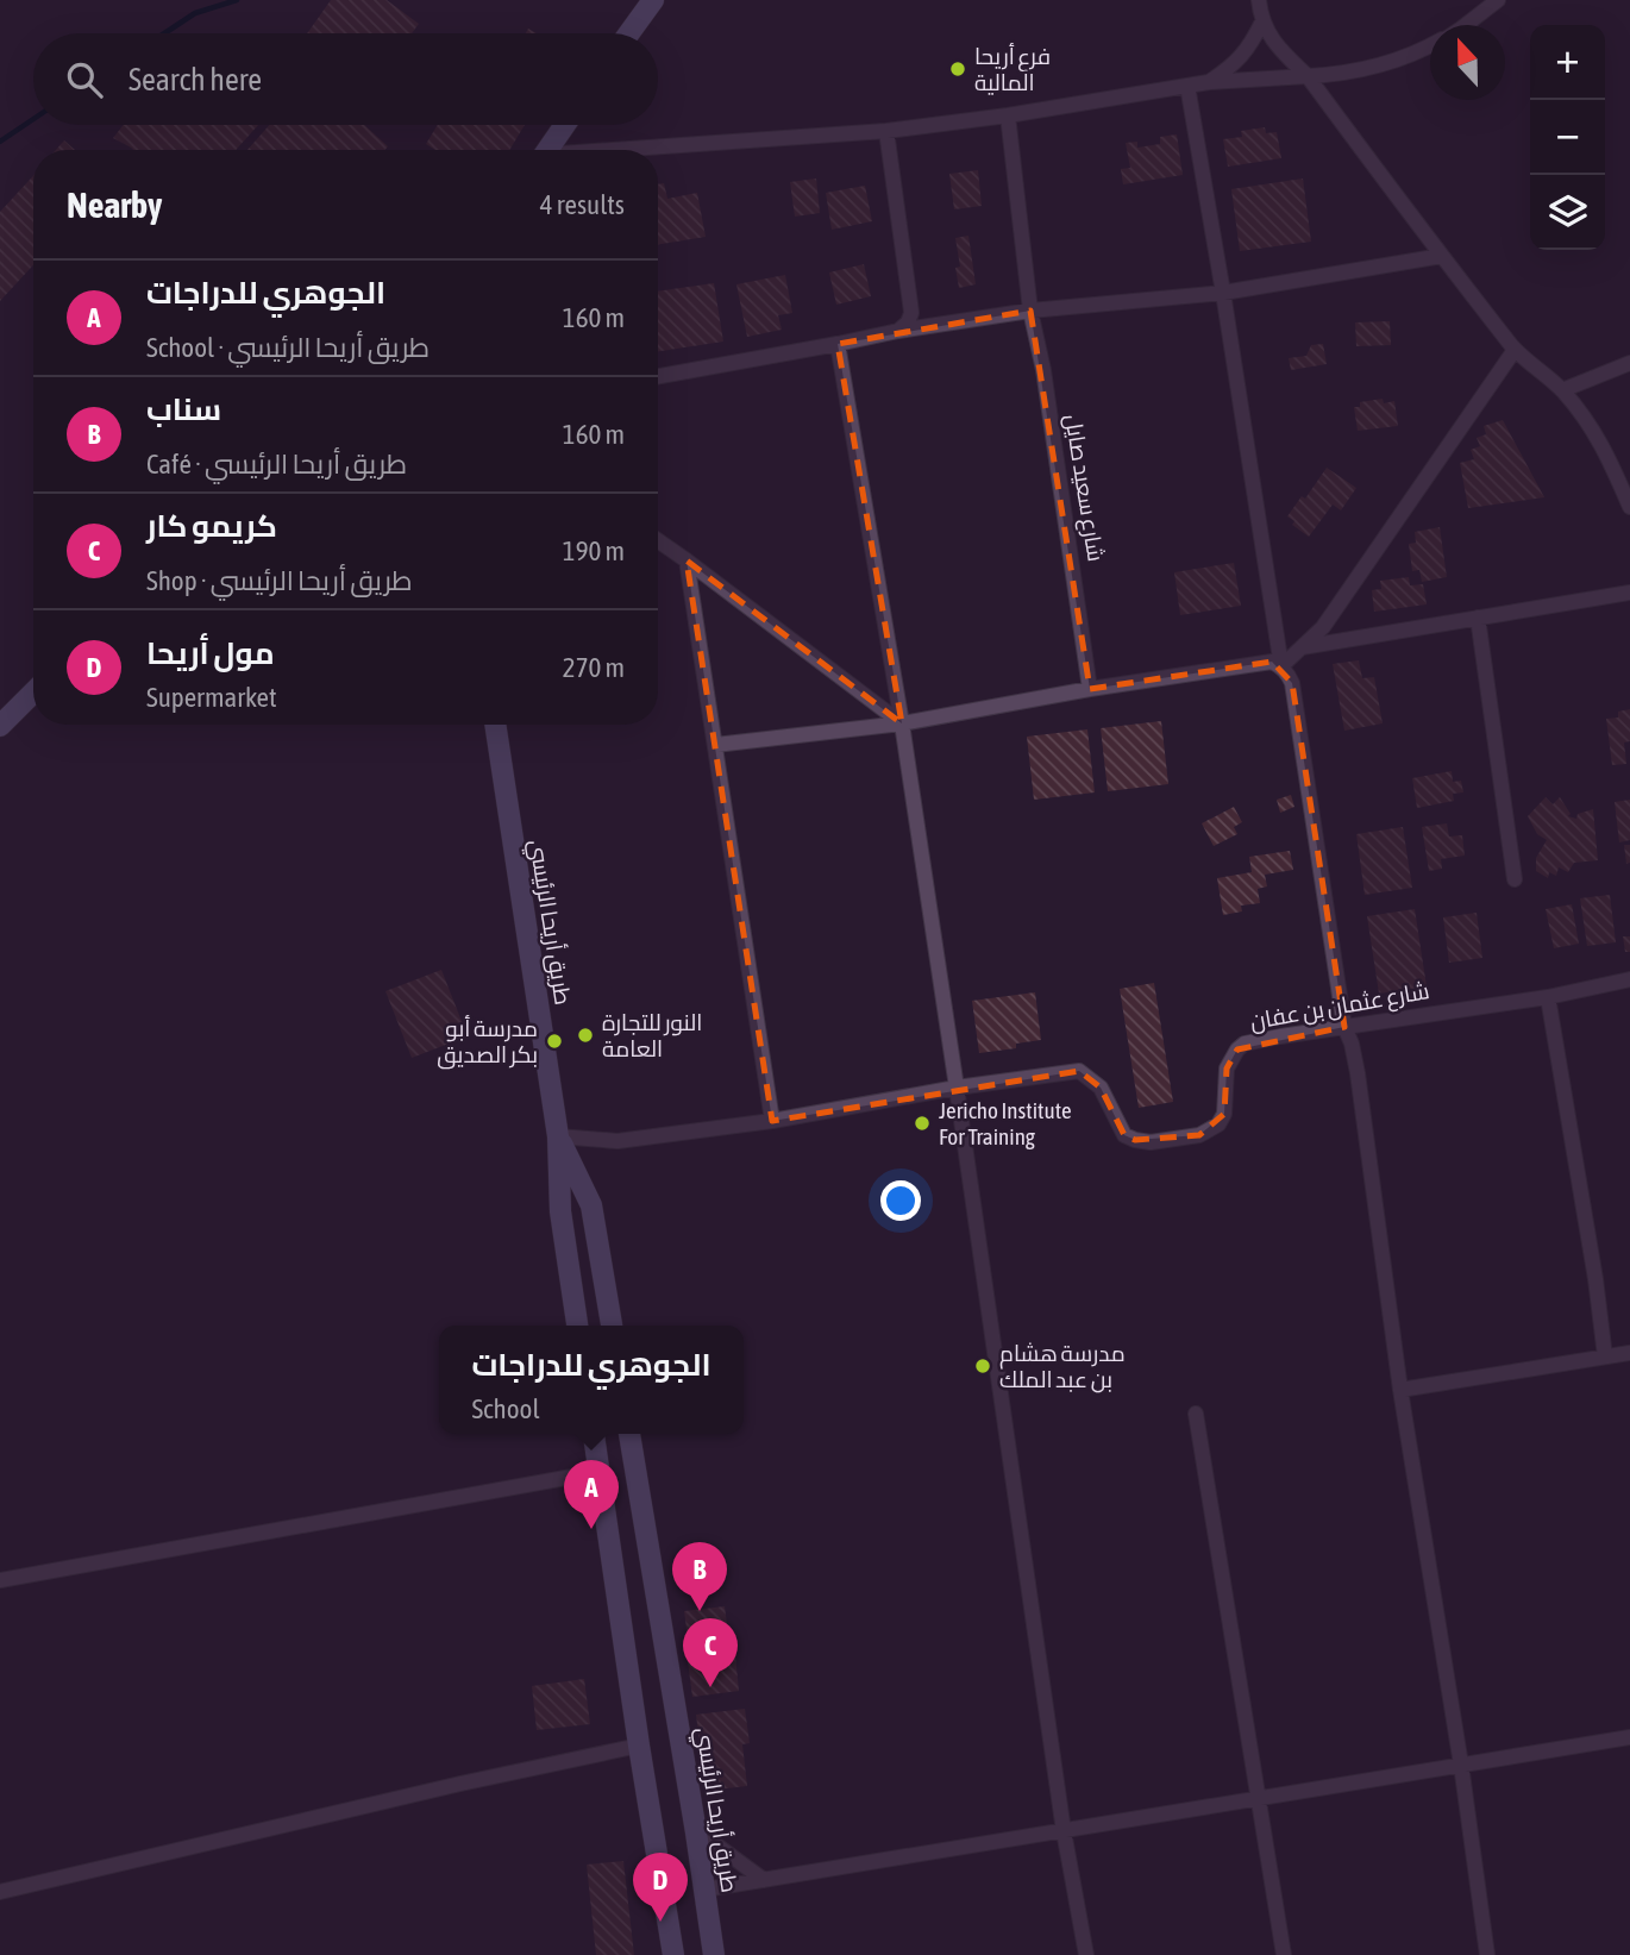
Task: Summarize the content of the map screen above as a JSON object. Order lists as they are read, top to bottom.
{
  "streets": {
    "main road": ["طريق أريحا الرئيسي"],
    "street": ["شارع سعيد صايل", "شارع عثمان بن عفان"]
  },
  "crossings": [
    ["طريق أريحا الرئيسي", "شارع عثمان بن عفان"]
  ],
  "places": [
    "فرع أريحا المالية",
    "النور للتجارة العامة",
    "مدرسة أبو بكر الصديق",
    "Jericho Institute For Training",
    "مدرسة هشام بن عبد الملك"
  ],
  "north": "top",
  "page": {
    "map_buttons": ["+", "−"],
    "search": "Search here",
    "heading": ["Nearby", "4 results"],
    "list": [
      {
        "mark": "A",
        "name": "الجوهري للدراجات",
        "note": "School · طريق أريحا الرئيسي",
        "value": "160 m"
      },
      {
        "mark": "B",
        "name": "سناب",
        "note": "Café · طريق أريحا الرئيسي",
        "value": "160 m"
      },
      {
        "mark": "C",
        "name": "كريمو كار",
        "note": "Shop · طريق أريحا الرئيسي",
        "value": "190 m"
      },
      {
        "mark": "D",
        "name": "مول أريحا",
        "note": "Supermarket",
        "value": "270 m"
      }
    ],
    "popup": ["الجوهري للدراجات", "School"],
    "pins": [
      "A",
      "B",
      "C",
      "D"
    ]
  }
}
